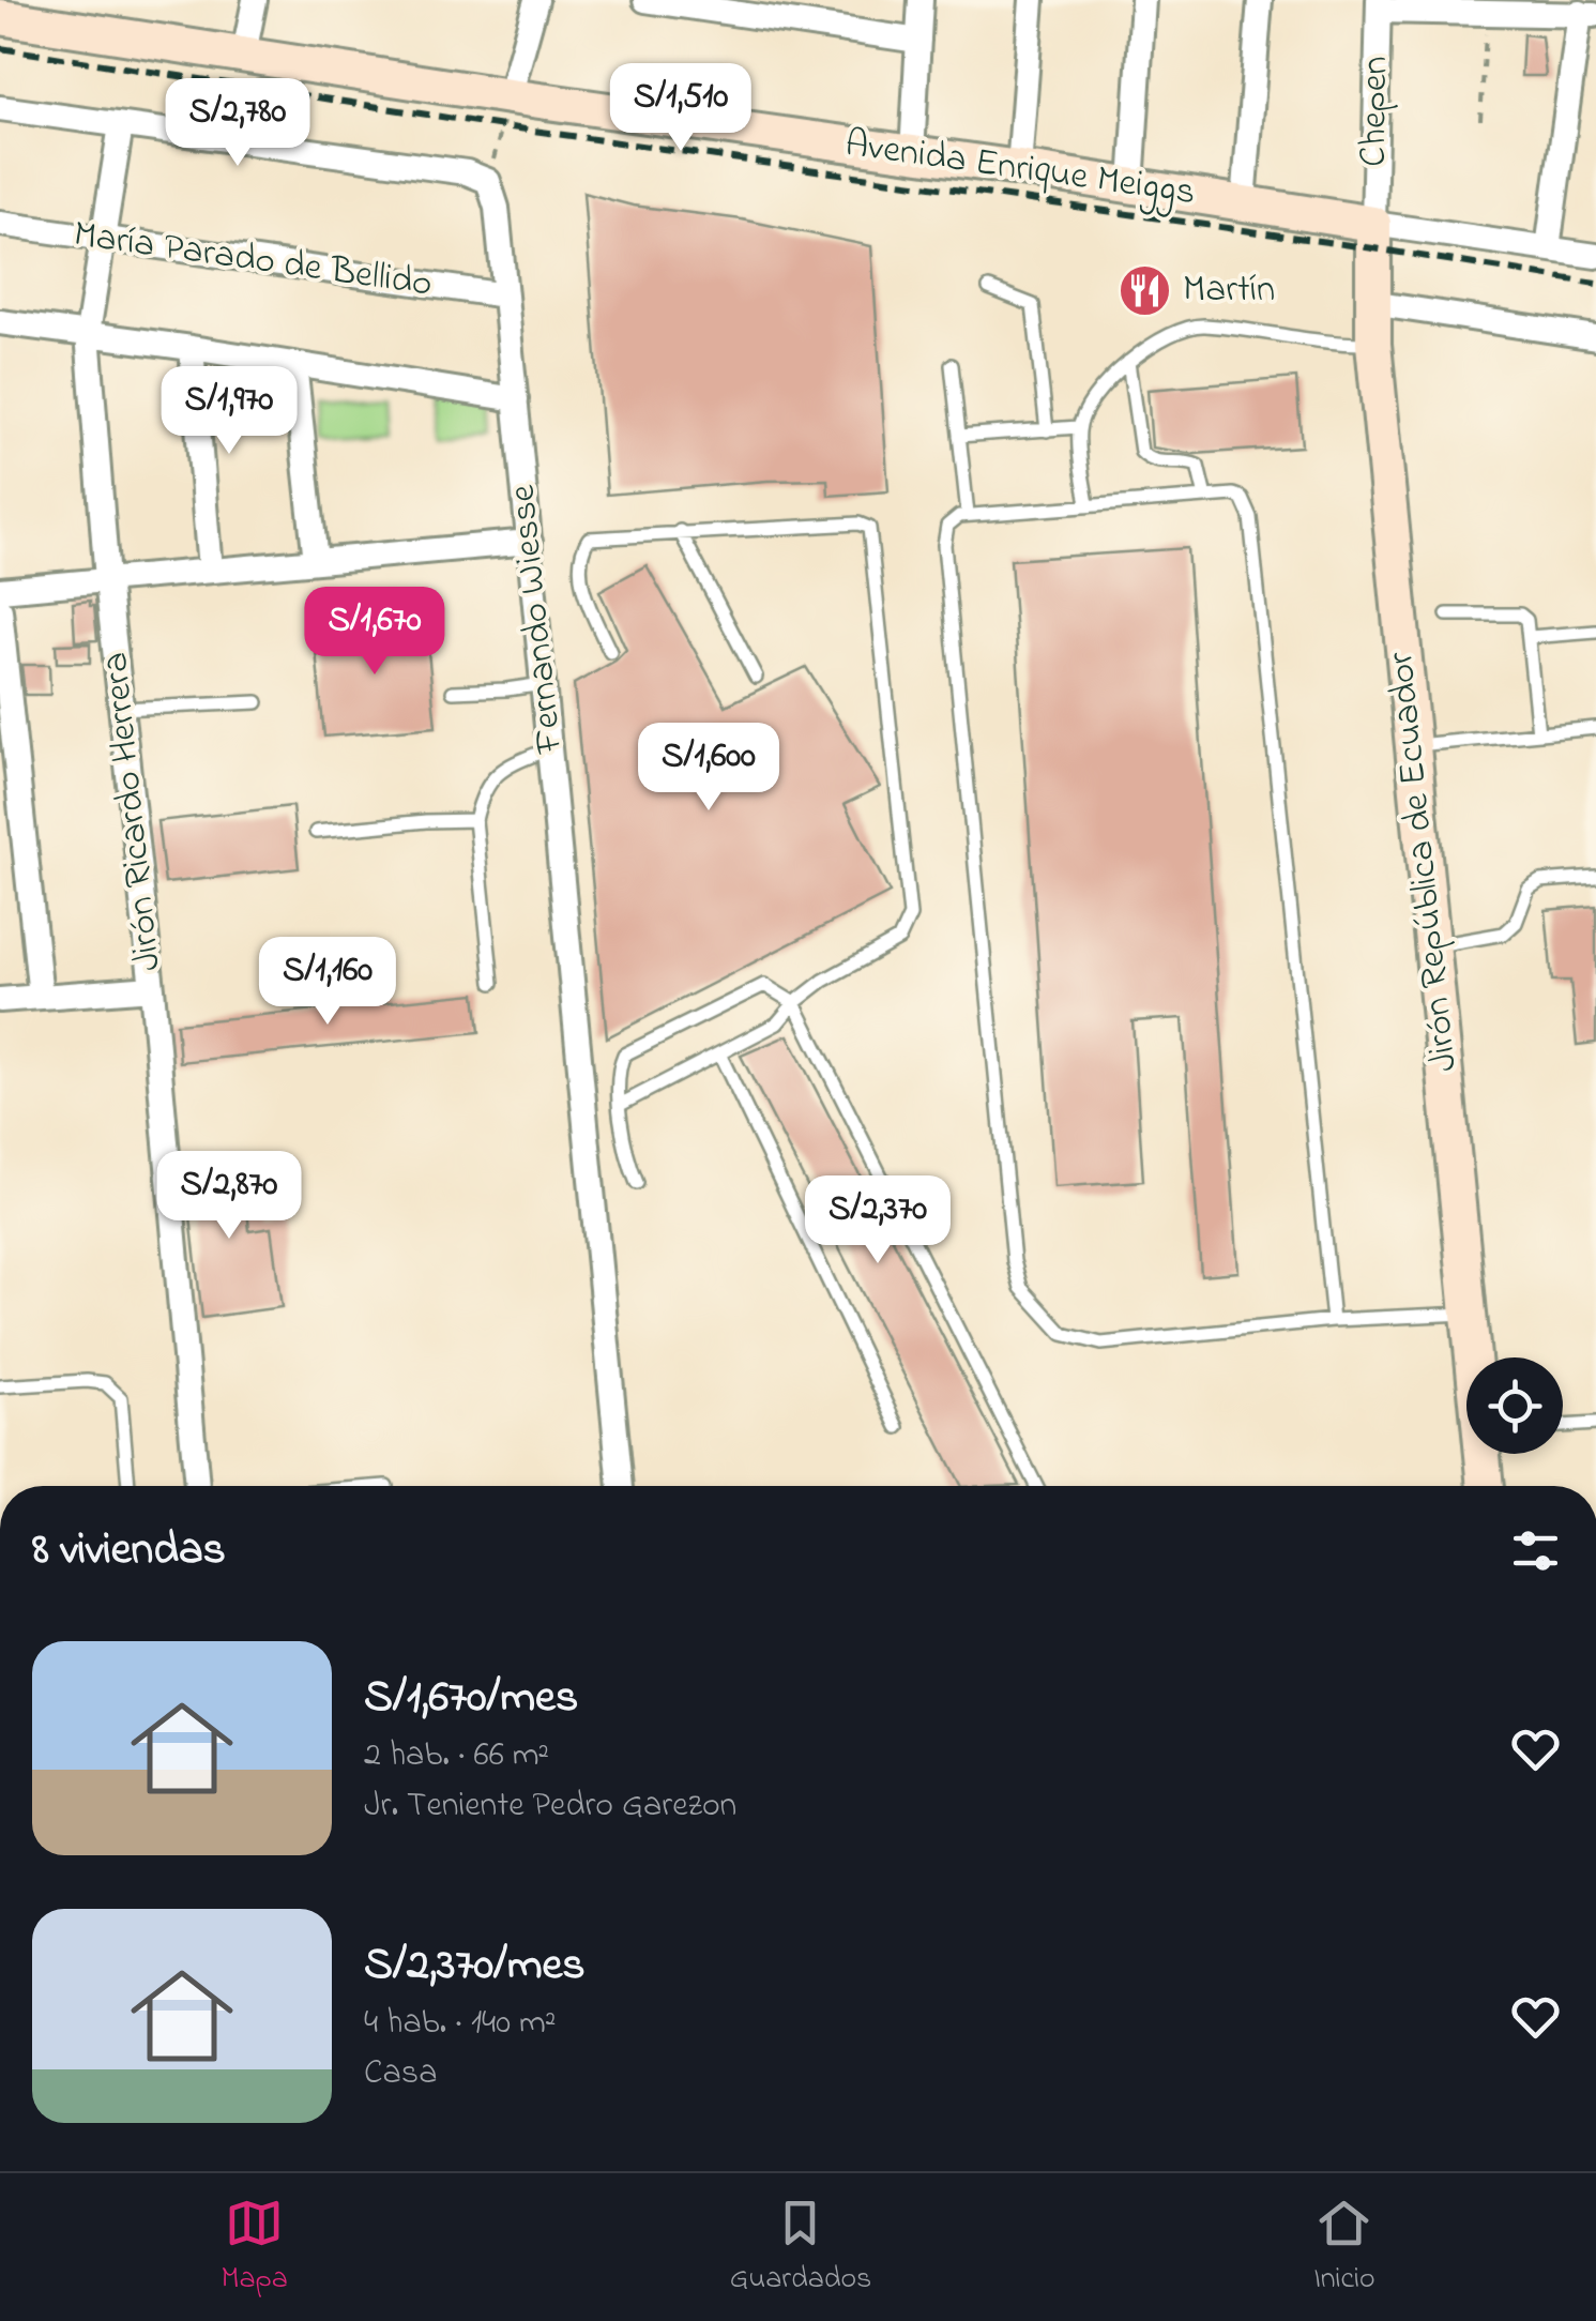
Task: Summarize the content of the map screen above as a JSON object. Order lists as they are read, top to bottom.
{
  "streets": {
    "street": [
      "Chepen",
      "Avenida Enrique Meiggs",
      "María Parado de Bellido",
      "Fernando Wiesse",
      "Jirón Ricardo Herrera",
      "Jirón República de Ecuador"
    ]
  },
  "crossings": [
    ["Chepen", "Avenida Enrique Meiggs"],
    ["Chepen", "Jirón República de Ecuador"],
    ["Avenida Enrique Meiggs", "Jirón República de Ecuador"],
    ["María Parado de Bellido", "Fernando Wiesse"],
    ["María Parado de Bellido", "Jirón Ricardo Herrera"]
  ],
  "places": {
    "restaurant": ["Martín"]
  },
  "page": {
    "price": [
      "S/1,510",
      "S/2,780",
      "S/1,970",
      "S/1,670",
      "S/1,600",
      "S/1,160",
      "S/2,870",
      "S/2,370"
    ],
    "heading": "8 viviendas",
    "list": [
      {
        "name": "S/1,670/mes",
        "note": "2 hab. · 66 m² · Jr. Teniente Pedro Garezon"
      },
      {
        "name": "S/2,370/mes",
        "note": "4 hab. · 140 m² · Casa"
      }
    ],
    "tabs": ["Mapa", "Guardados", "Inicio"]
  }
}
